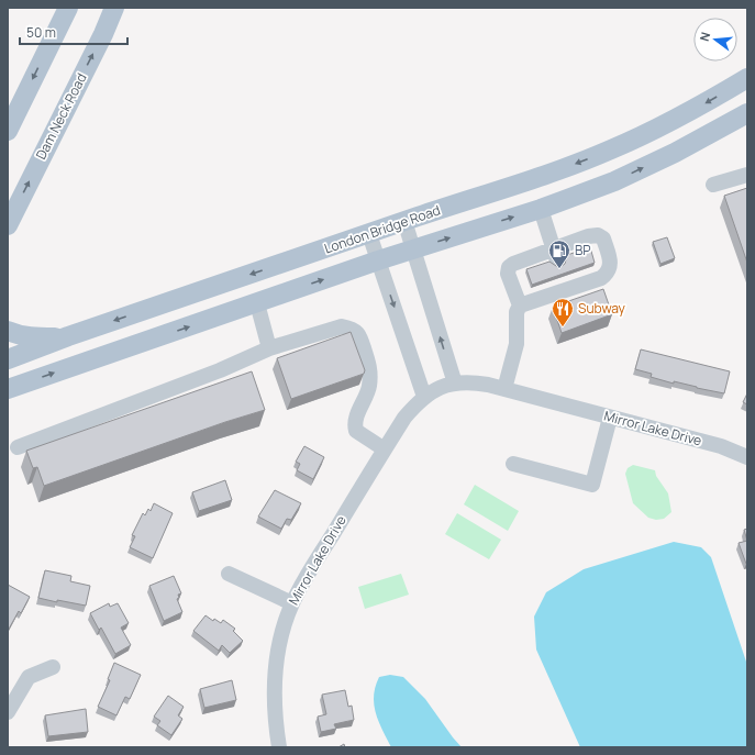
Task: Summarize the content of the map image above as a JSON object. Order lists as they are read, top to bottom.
{
  "streets": {
    "main road": ["Dam Neck Road", "London Bridge Road"],
    "street": ["Mirror Lake Drive"]
  },
  "places": {
    "fuel station": ["BP"],
    "restaurant": ["Subway"]
  },
  "scale_bar": "50 m",
  "north": "left"
}
